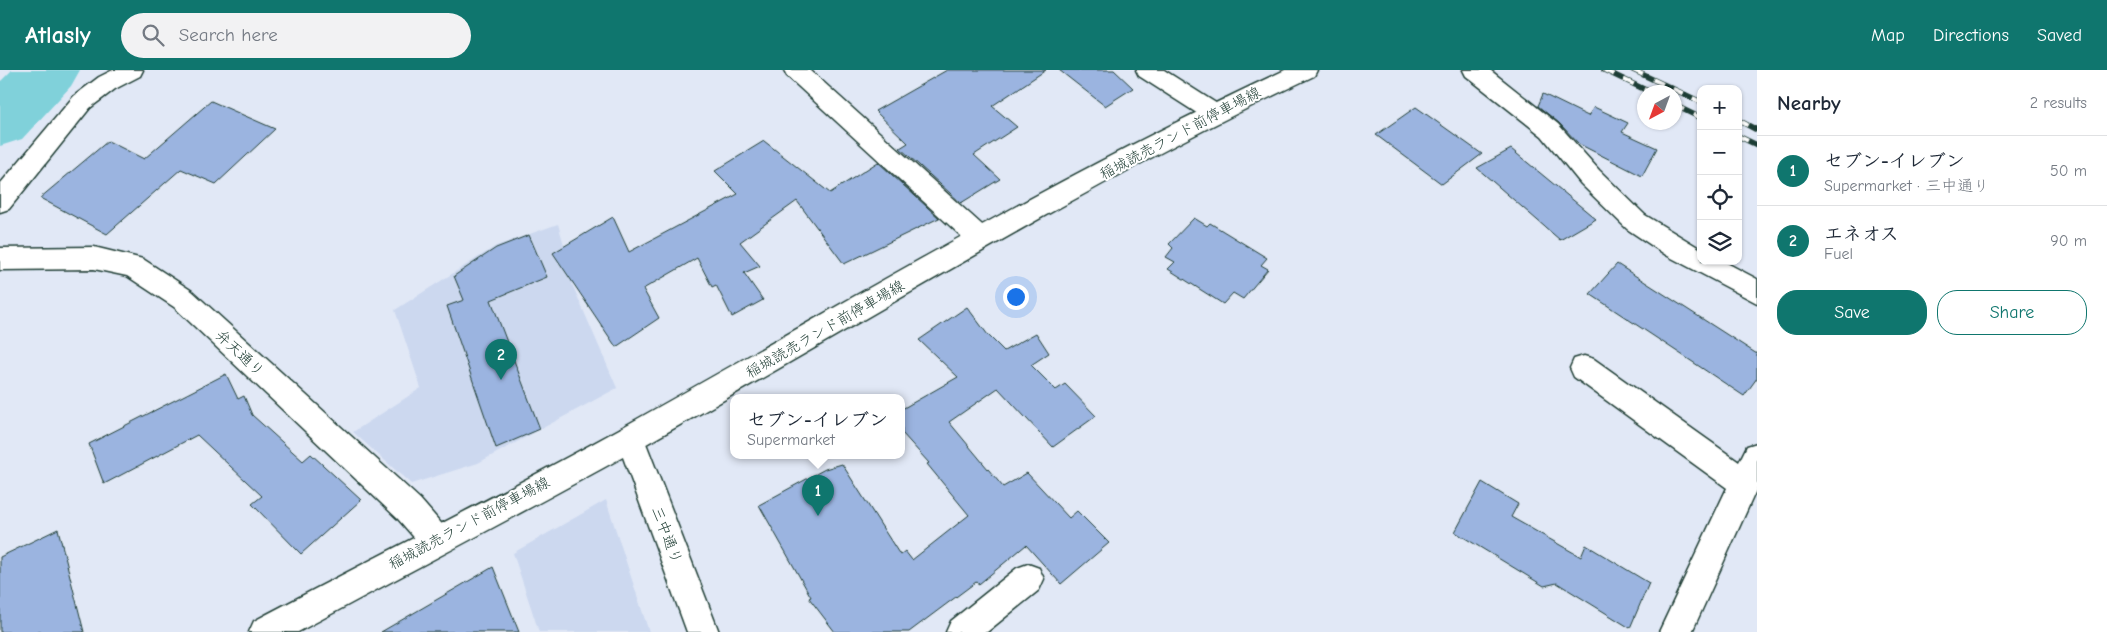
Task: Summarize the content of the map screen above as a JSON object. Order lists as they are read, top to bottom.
{
  "streets": {
    "street": ["稲城読売ランド前停車場線", "弁天通り", "三中通り"]
  },
  "crossings": [
    ["稲城読売ランド前停車場線", "弁天通り"],
    ["稲城読売ランド前停車場線", "三中通り"]
  ],
  "north": "bottom left",
  "page": {
    "header": "Atlasly",
    "search": "Search here",
    "nav": ["Map", "Directions", "Saved"],
    "heading": ["Nearby", "2 results"],
    "map_buttons": ["+", "−"],
    "list": [
      {
        "mark": "1",
        "name": "セブン-イレブン",
        "note": "Supermarket · 三中通り",
        "value": "50 m"
      },
      {
        "mark": "2",
        "name": "エネオス",
        "note": "Fuel",
        "value": "90 m"
      }
    ],
    "buttons": ["Save", "Share"],
    "pins": ["2", "1"],
    "popup": ["セブン-イレブン", "Supermarket"]
  }
}
